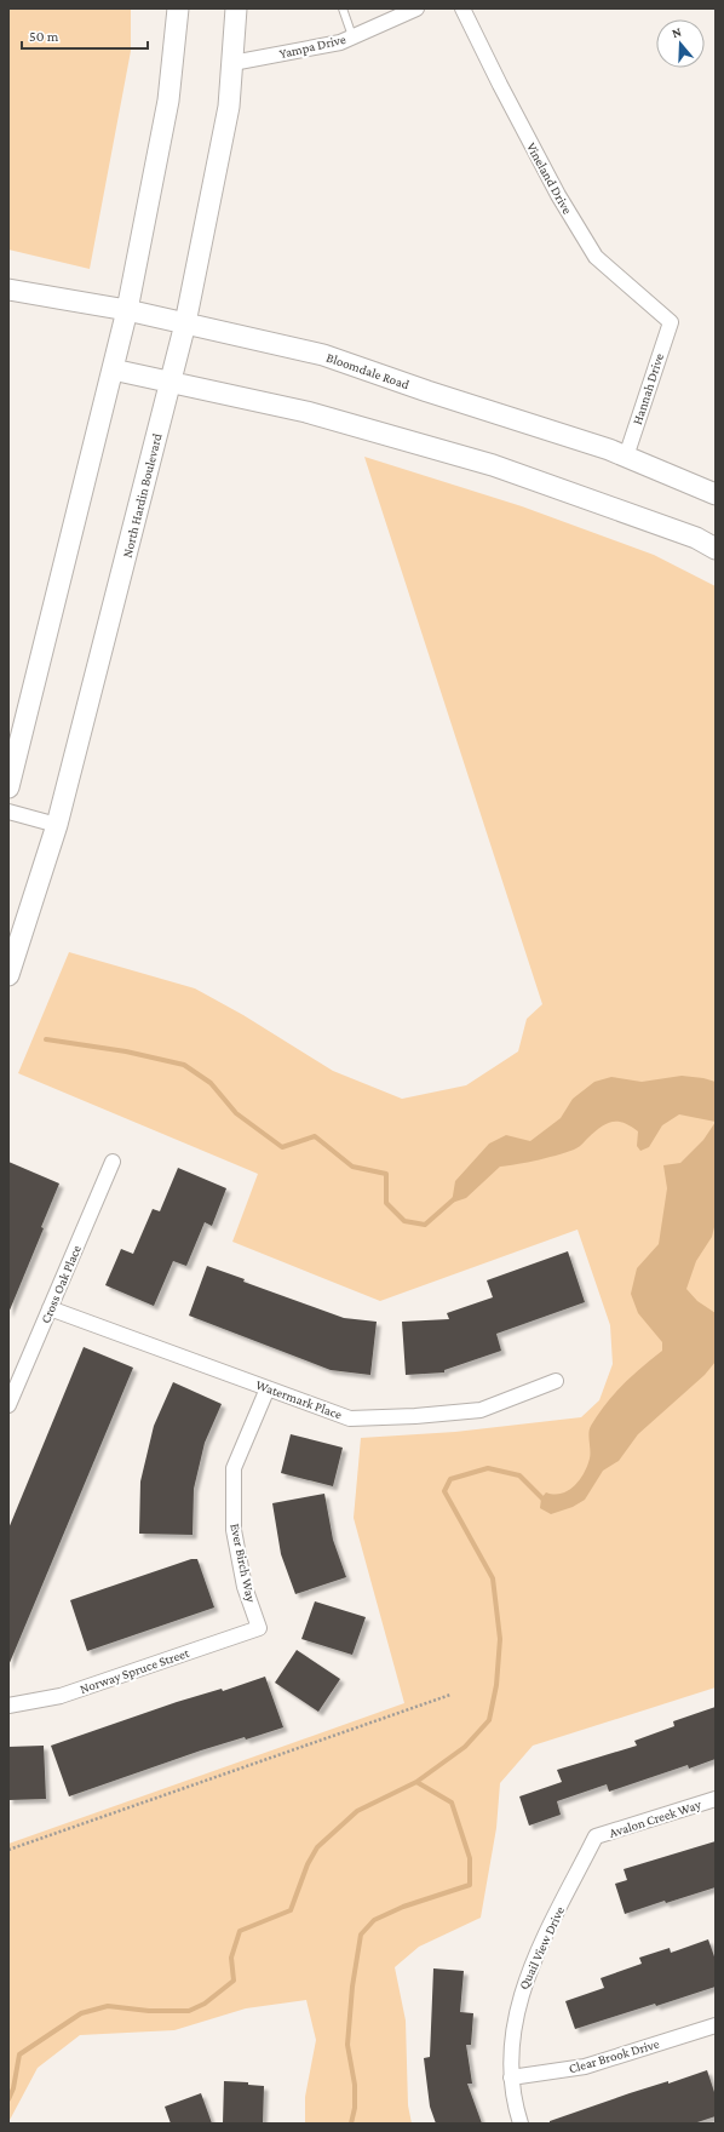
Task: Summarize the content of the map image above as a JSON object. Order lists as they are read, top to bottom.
{
  "streets": {
    "street": [
      "Yampa Drive",
      "Vineland Drive",
      "Bloomdale Road",
      "Hannah Drive",
      "North Hardin Boulevard",
      "Cross Oak Place",
      "Watermark Place",
      "Ever Birch Way",
      "Norway Spruce Street",
      "Avalon Creek Way",
      "Quail View Drive",
      "Clear Brook Drive"
    ]
  },
  "crossings": [
    ["Yampa Drive", "North Hardin Boulevard"],
    ["Vineland Drive", "Hannah Drive"],
    ["Bloomdale Road", "Hannah Drive"],
    ["Bloomdale Road", "North Hardin Boulevard"],
    ["Cross Oak Place", "Watermark Place"],
    ["Watermark Place", "Ever Birch Way"],
    ["Ever Birch Way", "Norway Spruce Street"],
    ["Avalon Creek Way", "Quail View Drive"],
    ["Quail View Drive", "Clear Brook Drive"]
  ],
  "scale_bar": "50 m",
  "north": "top"
}
